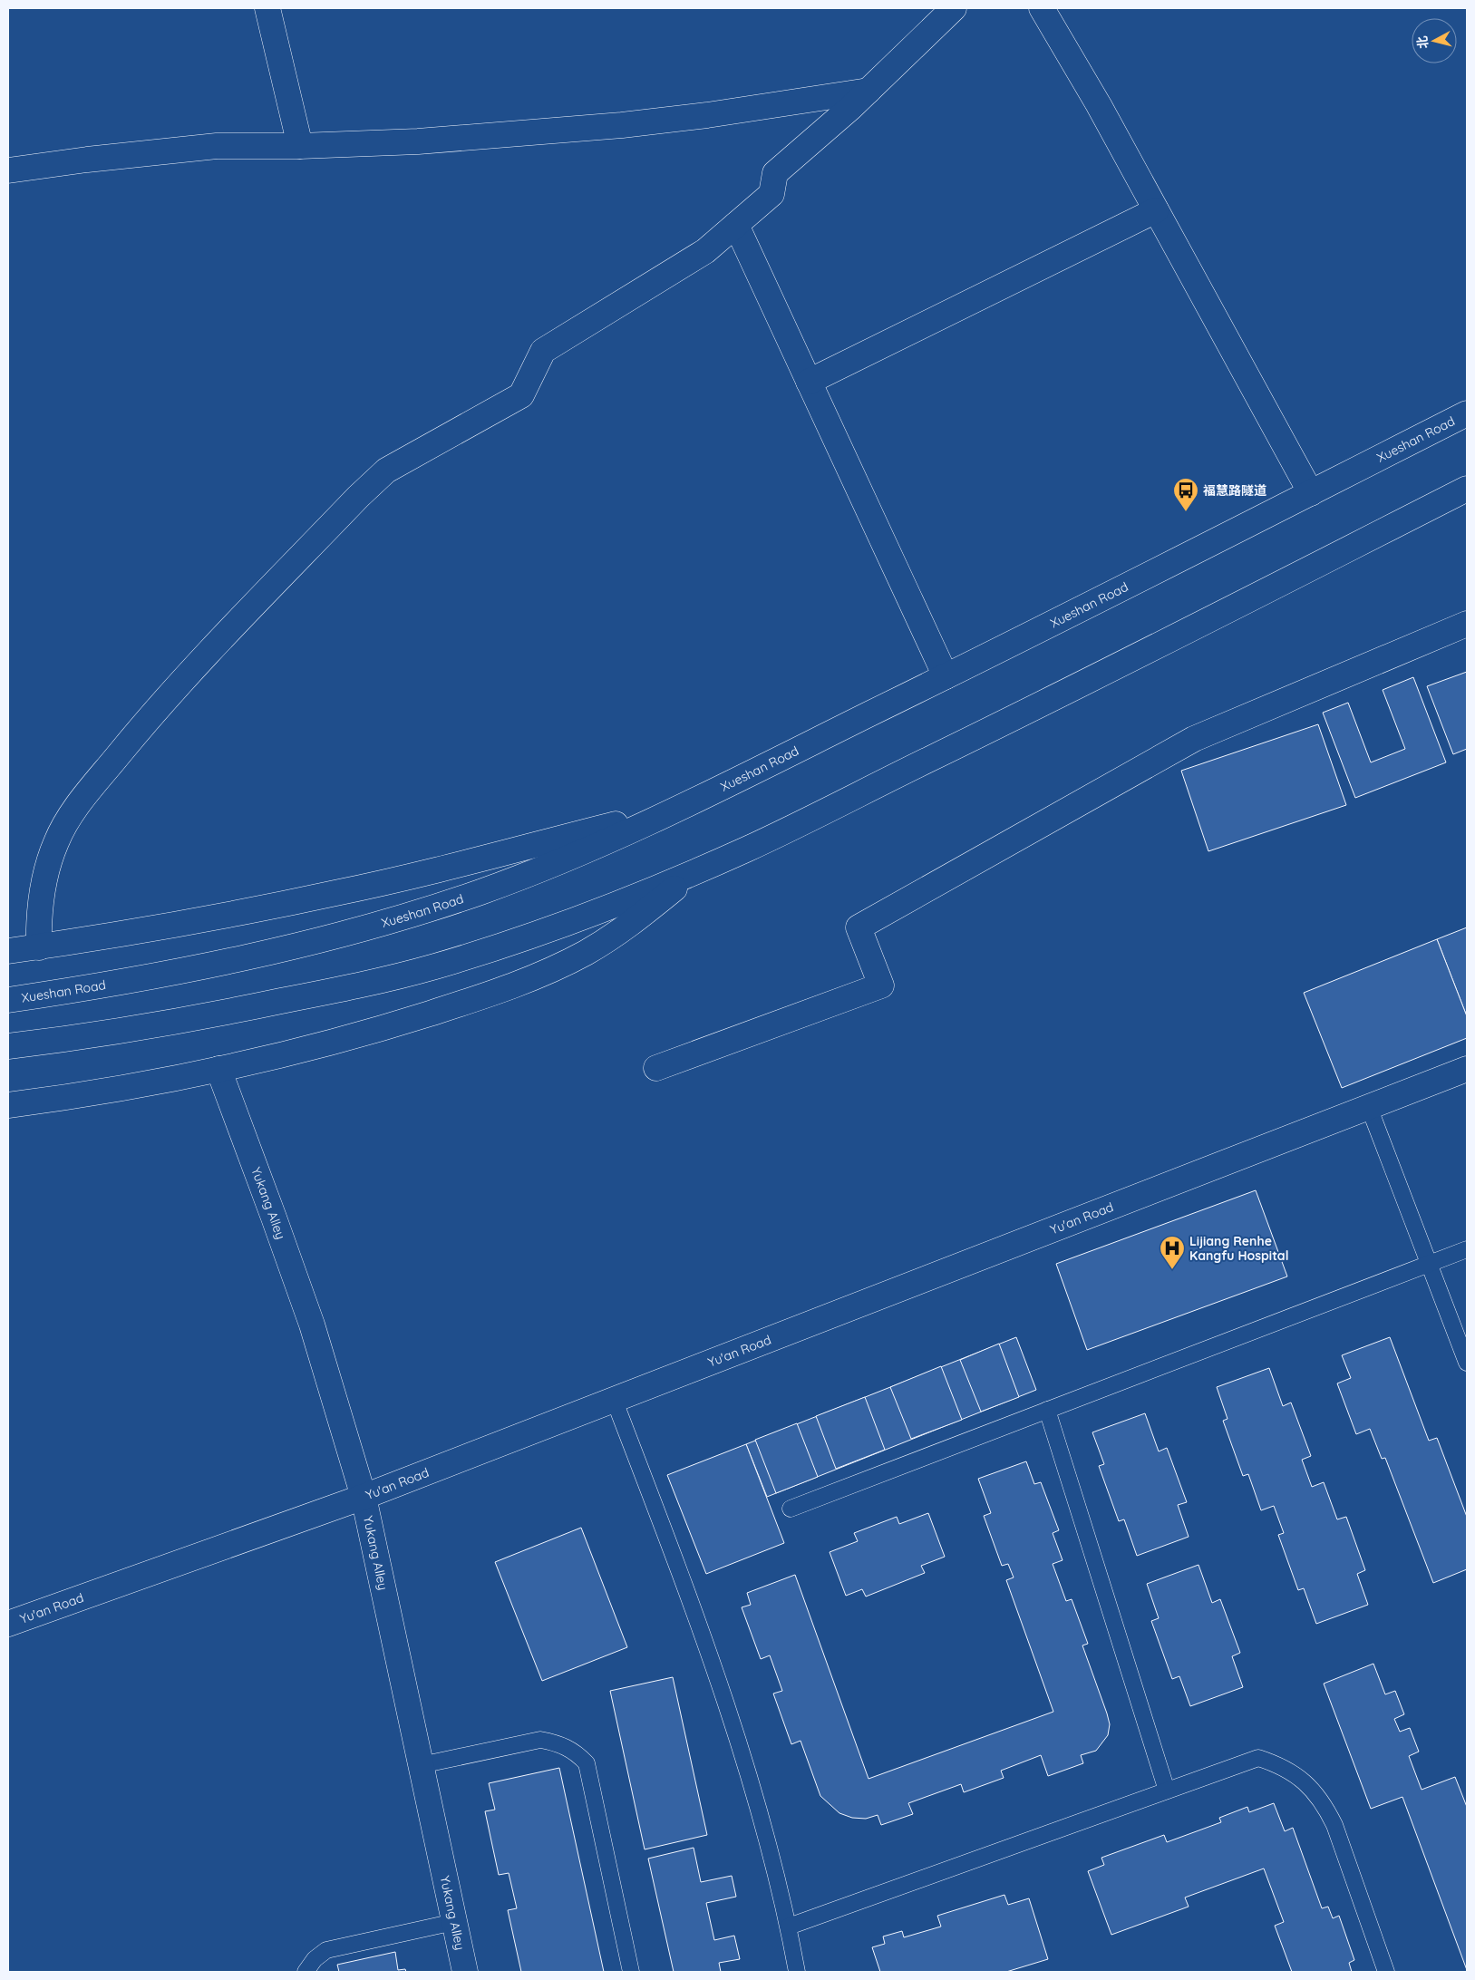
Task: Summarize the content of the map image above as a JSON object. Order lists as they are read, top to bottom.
{
  "streets": {
    "street": ["Xueshan Road", "Yukang Alley", "Yu'an Road"]
  },
  "crossings": [
    ["Yukang Alley", "Yu'an Road"]
  ],
  "places": {
    "bus stop": ["福慧路隧道"],
    "hospital": ["Lijiang Renhe Kangfu Hospital"]
  },
  "north": "left"
}
